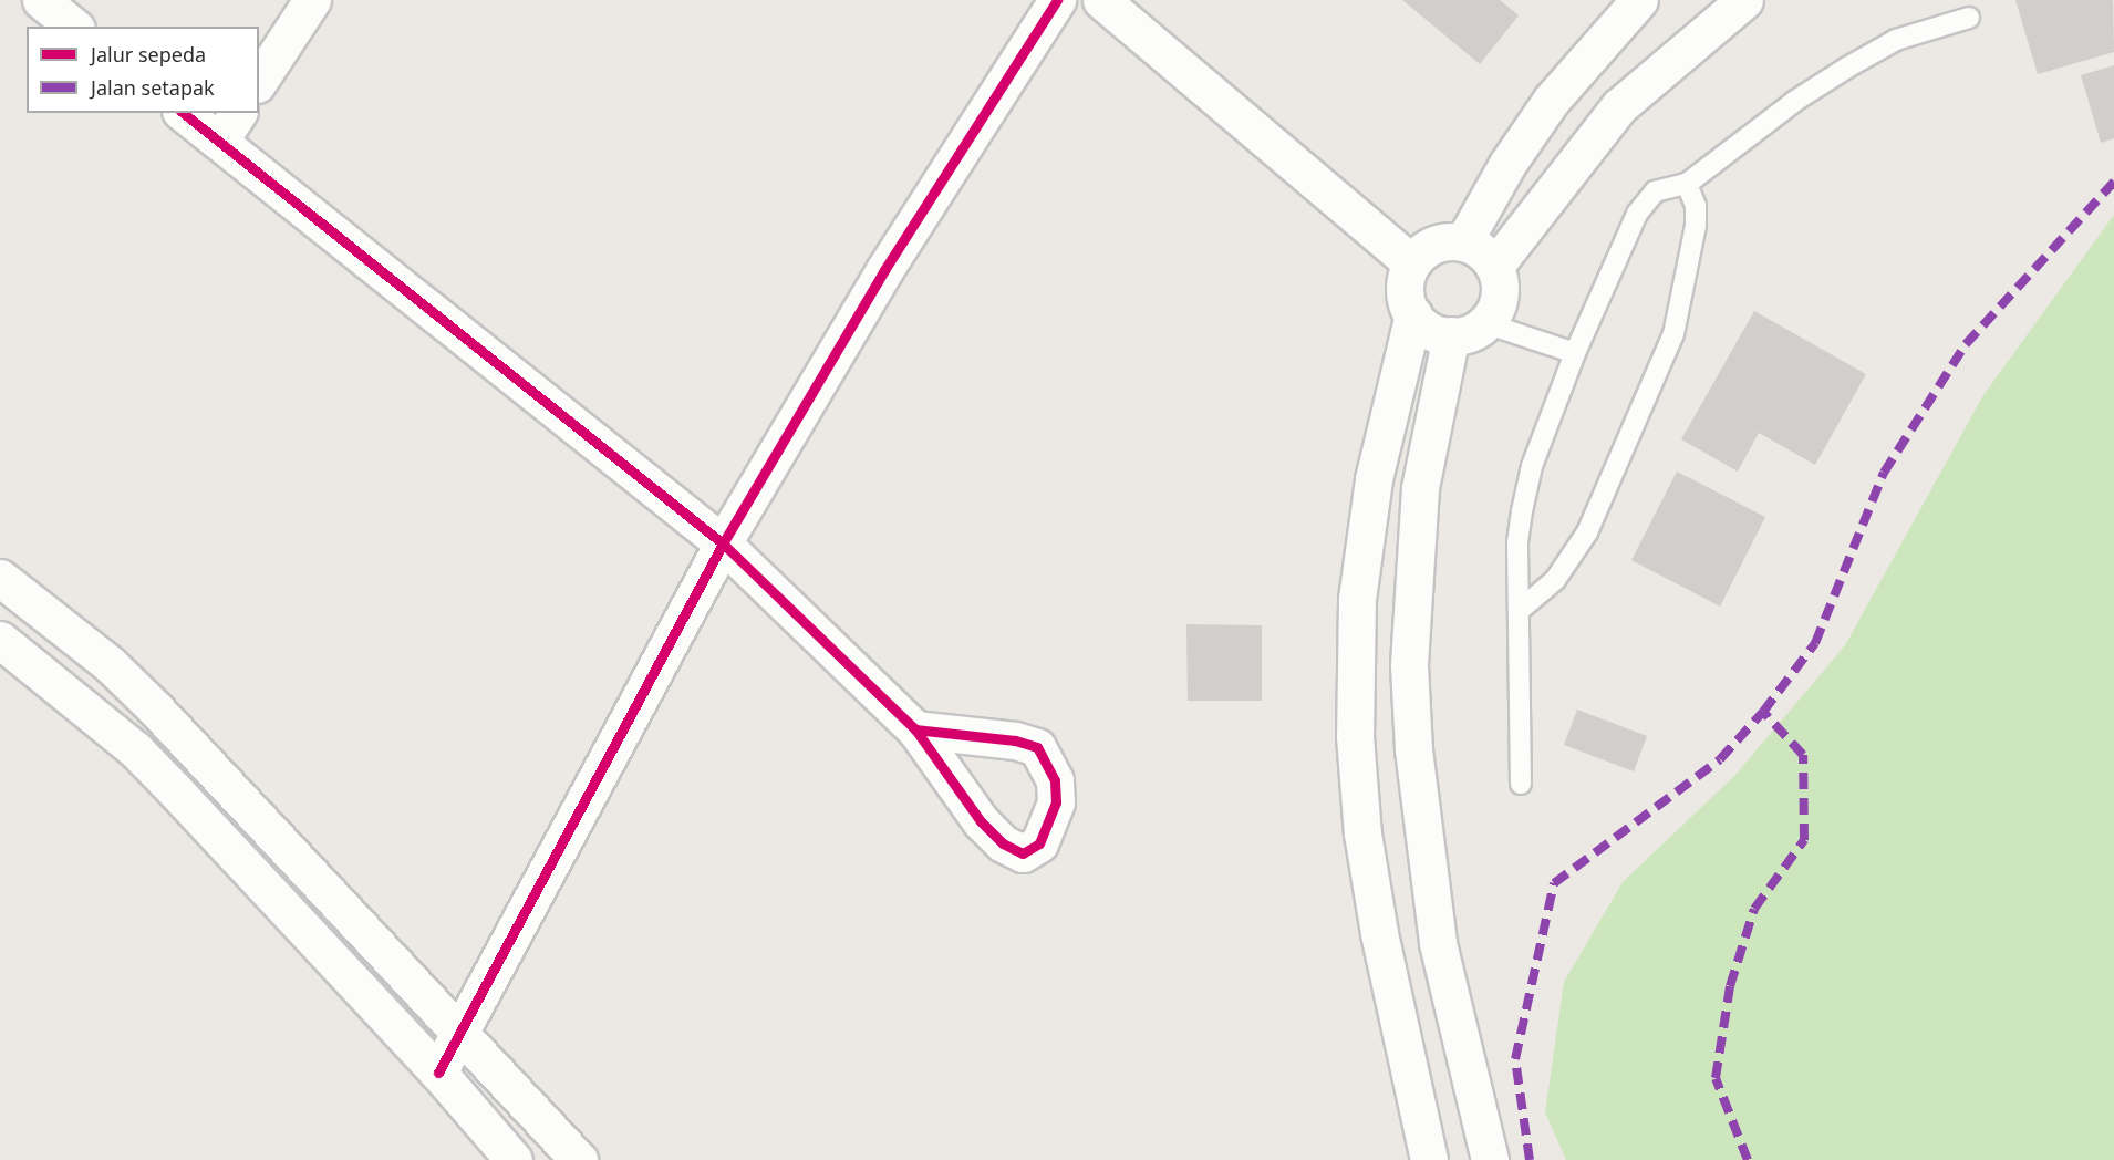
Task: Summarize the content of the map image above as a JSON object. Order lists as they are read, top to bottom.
{
  "legend": ["Jalur sepeda", "Jalan setapak"]
}
